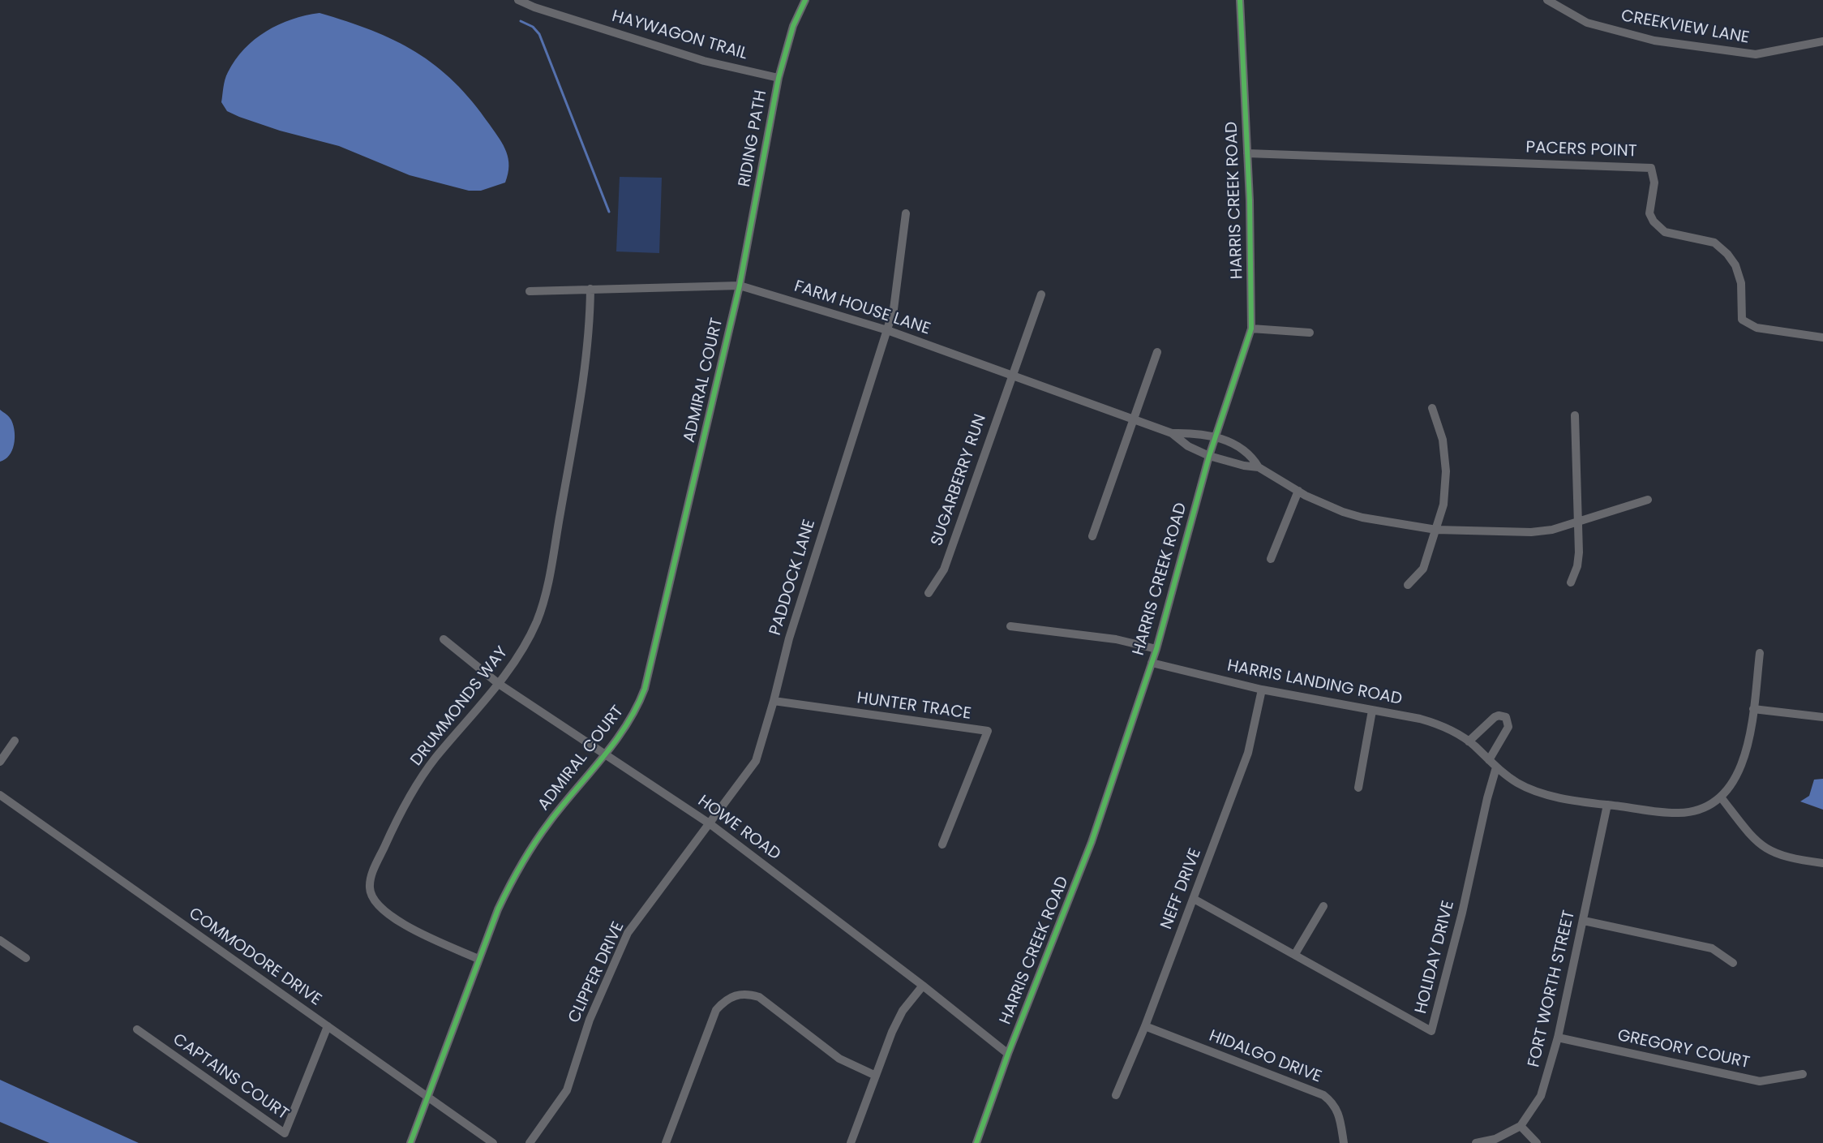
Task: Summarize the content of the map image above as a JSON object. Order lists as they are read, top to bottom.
{
  "streets": {
    "street": [
      "CREEKVIEW LANE",
      "HAYWAGON TRAIL",
      "RIDING PATH",
      "PACERS POINT",
      "HARRIS CREEK ROAD",
      "FARM HOUSE LANE",
      "ADMIRAL COURT",
      "SUGARBERRY RUN",
      "PADDOCK LANE",
      "HARRIS LANDING ROAD",
      "DRUMMONDS WAY",
      "HUNTER TRACE",
      "HOWE ROAD",
      "NEFF DRIVE",
      "COMMODORE DRIVE",
      "HOLIDAY DRIVE",
      "CLIPPER DRIVE",
      "FORT WORTH STREET",
      "GREGORY COURT",
      "HIDALGO DRIVE",
      "CAPTAINS COURT"
    ]
  },
  "crossings": [
    ["HAYWAGON TRAIL", "RIDING PATH"],
    ["RIDING PATH", "FARM HOUSE LANE"],
    ["RIDING PATH", "ADMIRAL COURT"],
    ["PACERS POINT", "HARRIS CREEK ROAD"],
    ["HARRIS CREEK ROAD", "FARM HOUSE LANE"],
    ["HARRIS CREEK ROAD", "HARRIS LANDING ROAD"],
    ["HARRIS CREEK ROAD", "HOWE ROAD"],
    ["FARM HOUSE LANE", "ADMIRAL COURT"],
    ["FARM HOUSE LANE", "SUGARBERRY RUN"],
    ["FARM HOUSE LANE", "PADDOCK LANE"],
    ["FARM HOUSE LANE", "DRUMMONDS WAY"],
    ["ADMIRAL COURT", "DRUMMONDS WAY"],
    ["ADMIRAL COURT", "HOWE ROAD"],
    ["ADMIRAL COURT", "COMMODORE DRIVE"],
    ["PADDOCK LANE", "HUNTER TRACE"],
    ["PADDOCK LANE", "HOWE ROAD"],
    ["PADDOCK LANE", "CLIPPER DRIVE"],
    ["HARRIS LANDING ROAD", "NEFF DRIVE"],
    ["HARRIS LANDING ROAD", "HOLIDAY DRIVE"],
    ["HARRIS LANDING ROAD", "FORT WORTH STREET"],
    ["DRUMMONDS WAY", "HOWE ROAD"],
    ["HOWE ROAD", "CLIPPER DRIVE"],
    ["NEFF DRIVE", "HOLIDAY DRIVE"],
    ["NEFF DRIVE", "HIDALGO DRIVE"],
    ["COMMODORE DRIVE", "CAPTAINS COURT"],
    ["FORT WORTH STREET", "GREGORY COURT"]
  ]
}
